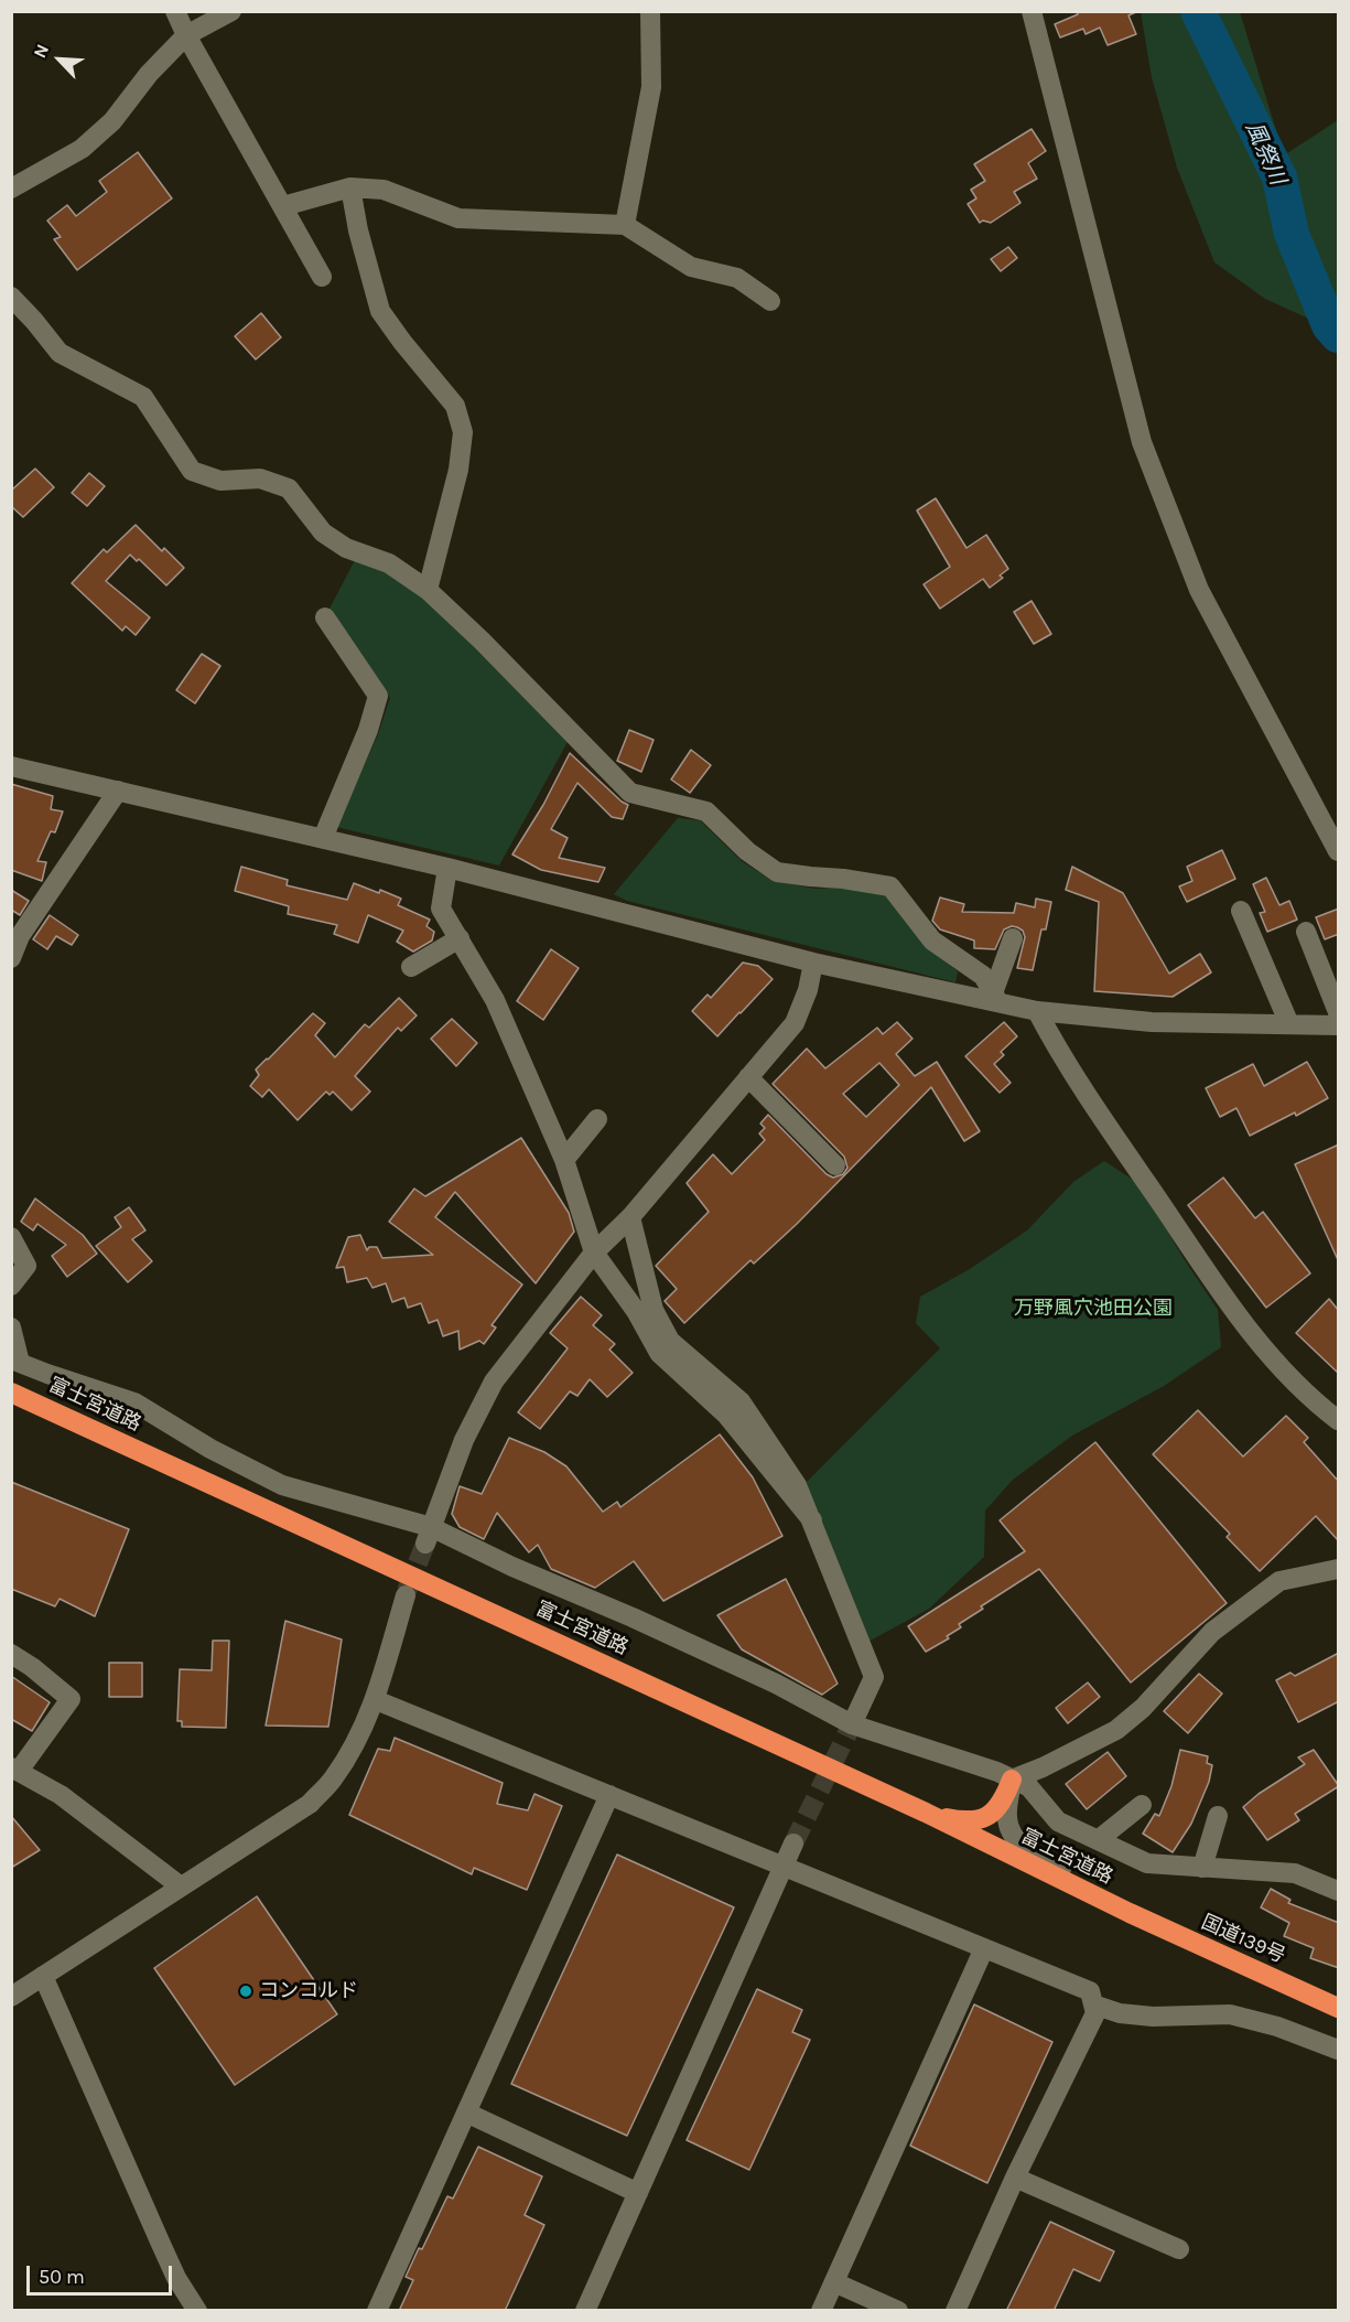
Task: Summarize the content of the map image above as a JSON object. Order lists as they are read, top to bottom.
{
  "streets": {
    "highway": ["富士宮道路", "国道139号"]
  },
  "crossings": [
    ["富士宮道路", "国道139号"]
  ],
  "water": ["風祭川"],
  "parks": ["万野風穴池田公園"],
  "places": ["コンコルド"],
  "scale_bar": "50 m",
  "north": "top left"
}
